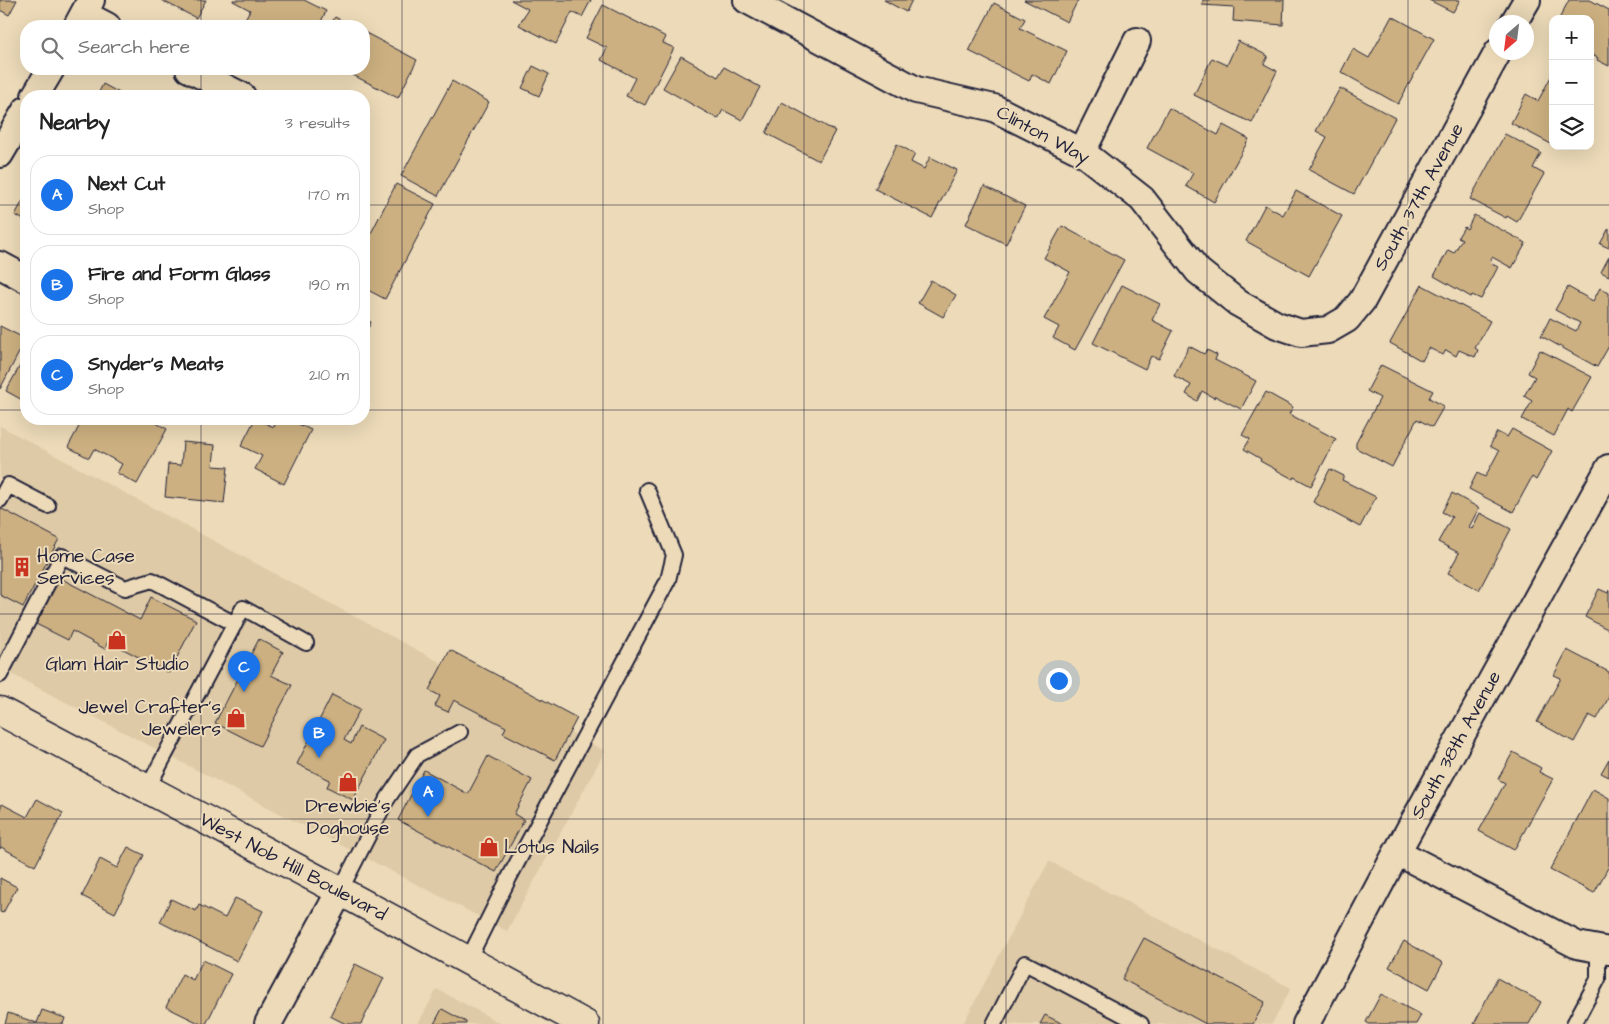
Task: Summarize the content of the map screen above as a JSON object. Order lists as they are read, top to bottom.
{
  "streets": {
    "main road": ["West Nob Hill Boulevard"],
    "street": ["Clinton Way", "South 37th Avenue", "South 38th Avenue"]
  },
  "crossings": [
    ["Clinton Way", "South 37th Avenue"]
  ],
  "places": {
    "building": ["Home Case Services"],
    "shop": [
      "Glam Hair Studio",
      "Jewel Crafter's Jewelers",
      "Drewbie's Doghouse",
      "Lotus Nails"
    ]
  },
  "north": "bottom left",
  "page": {
    "map_buttons": ["+", "−"],
    "search": "Search here",
    "heading": ["Nearby", "3 results"],
    "list": [
      {
        "mark": "A",
        "name": "Next Cut",
        "note": "Shop",
        "value": "170 m"
      },
      {
        "mark": "B",
        "name": "Fire and Form Glass",
        "note": "Shop",
        "value": "190 m"
      },
      {
        "mark": "C",
        "name": "Snyder's Meats",
        "note": "Shop",
        "value": "210 m"
      }
    ],
    "pins": ["C", "B", "A"]
  }
}
